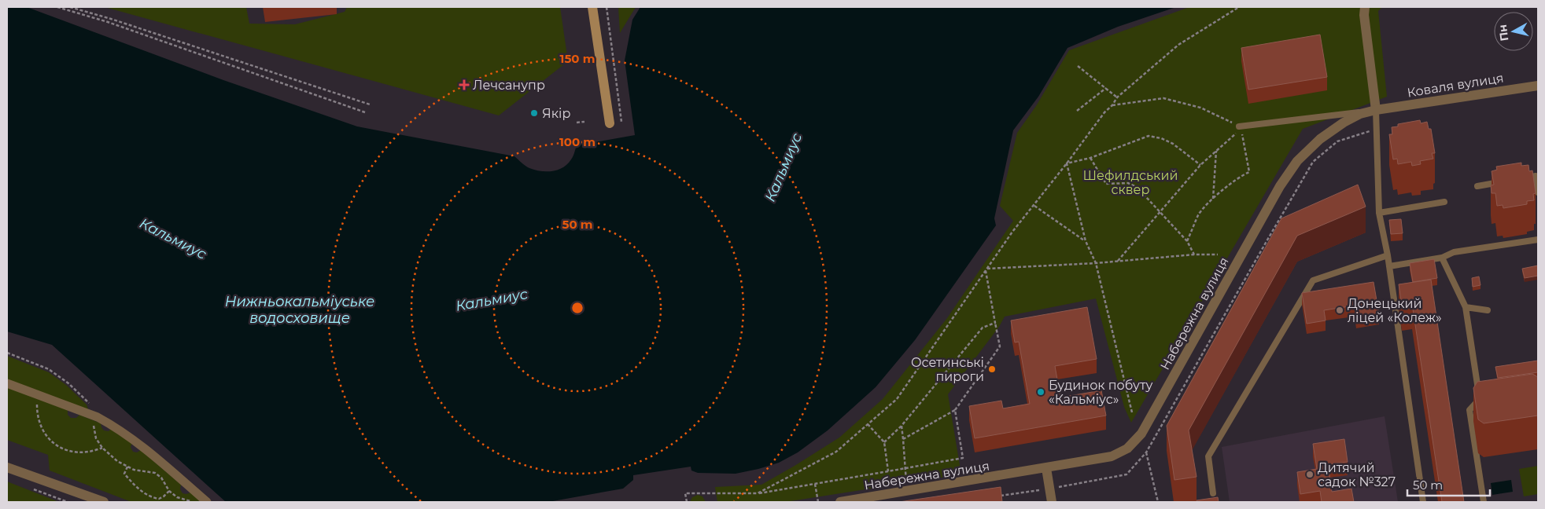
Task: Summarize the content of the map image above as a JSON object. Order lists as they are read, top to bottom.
{
  "streets": {
    "street": ["Коваля вулиця", "Набережна вулиця"]
  },
  "crossings": [
    ["Коваля вулиця", "Набережна вулиця"]
  ],
  "water": ["Кальмиус", "Нижньокальміуське водосховище"],
  "parks": ["Шефилдський сквер"],
  "places": {
    "health": ["Лечсанупр"],
    "other": [
      "Якір",
      "Донецький ліцей «Колеж»",
      "Осетинські пироги",
      "Будинок побуту «Кальміус»",
      "Дитячий садок №327"
    ]
  },
  "scale_bar": "50 m",
  "north": "left",
  "rings": ["150 m", "100 m", "50 m"]
}
